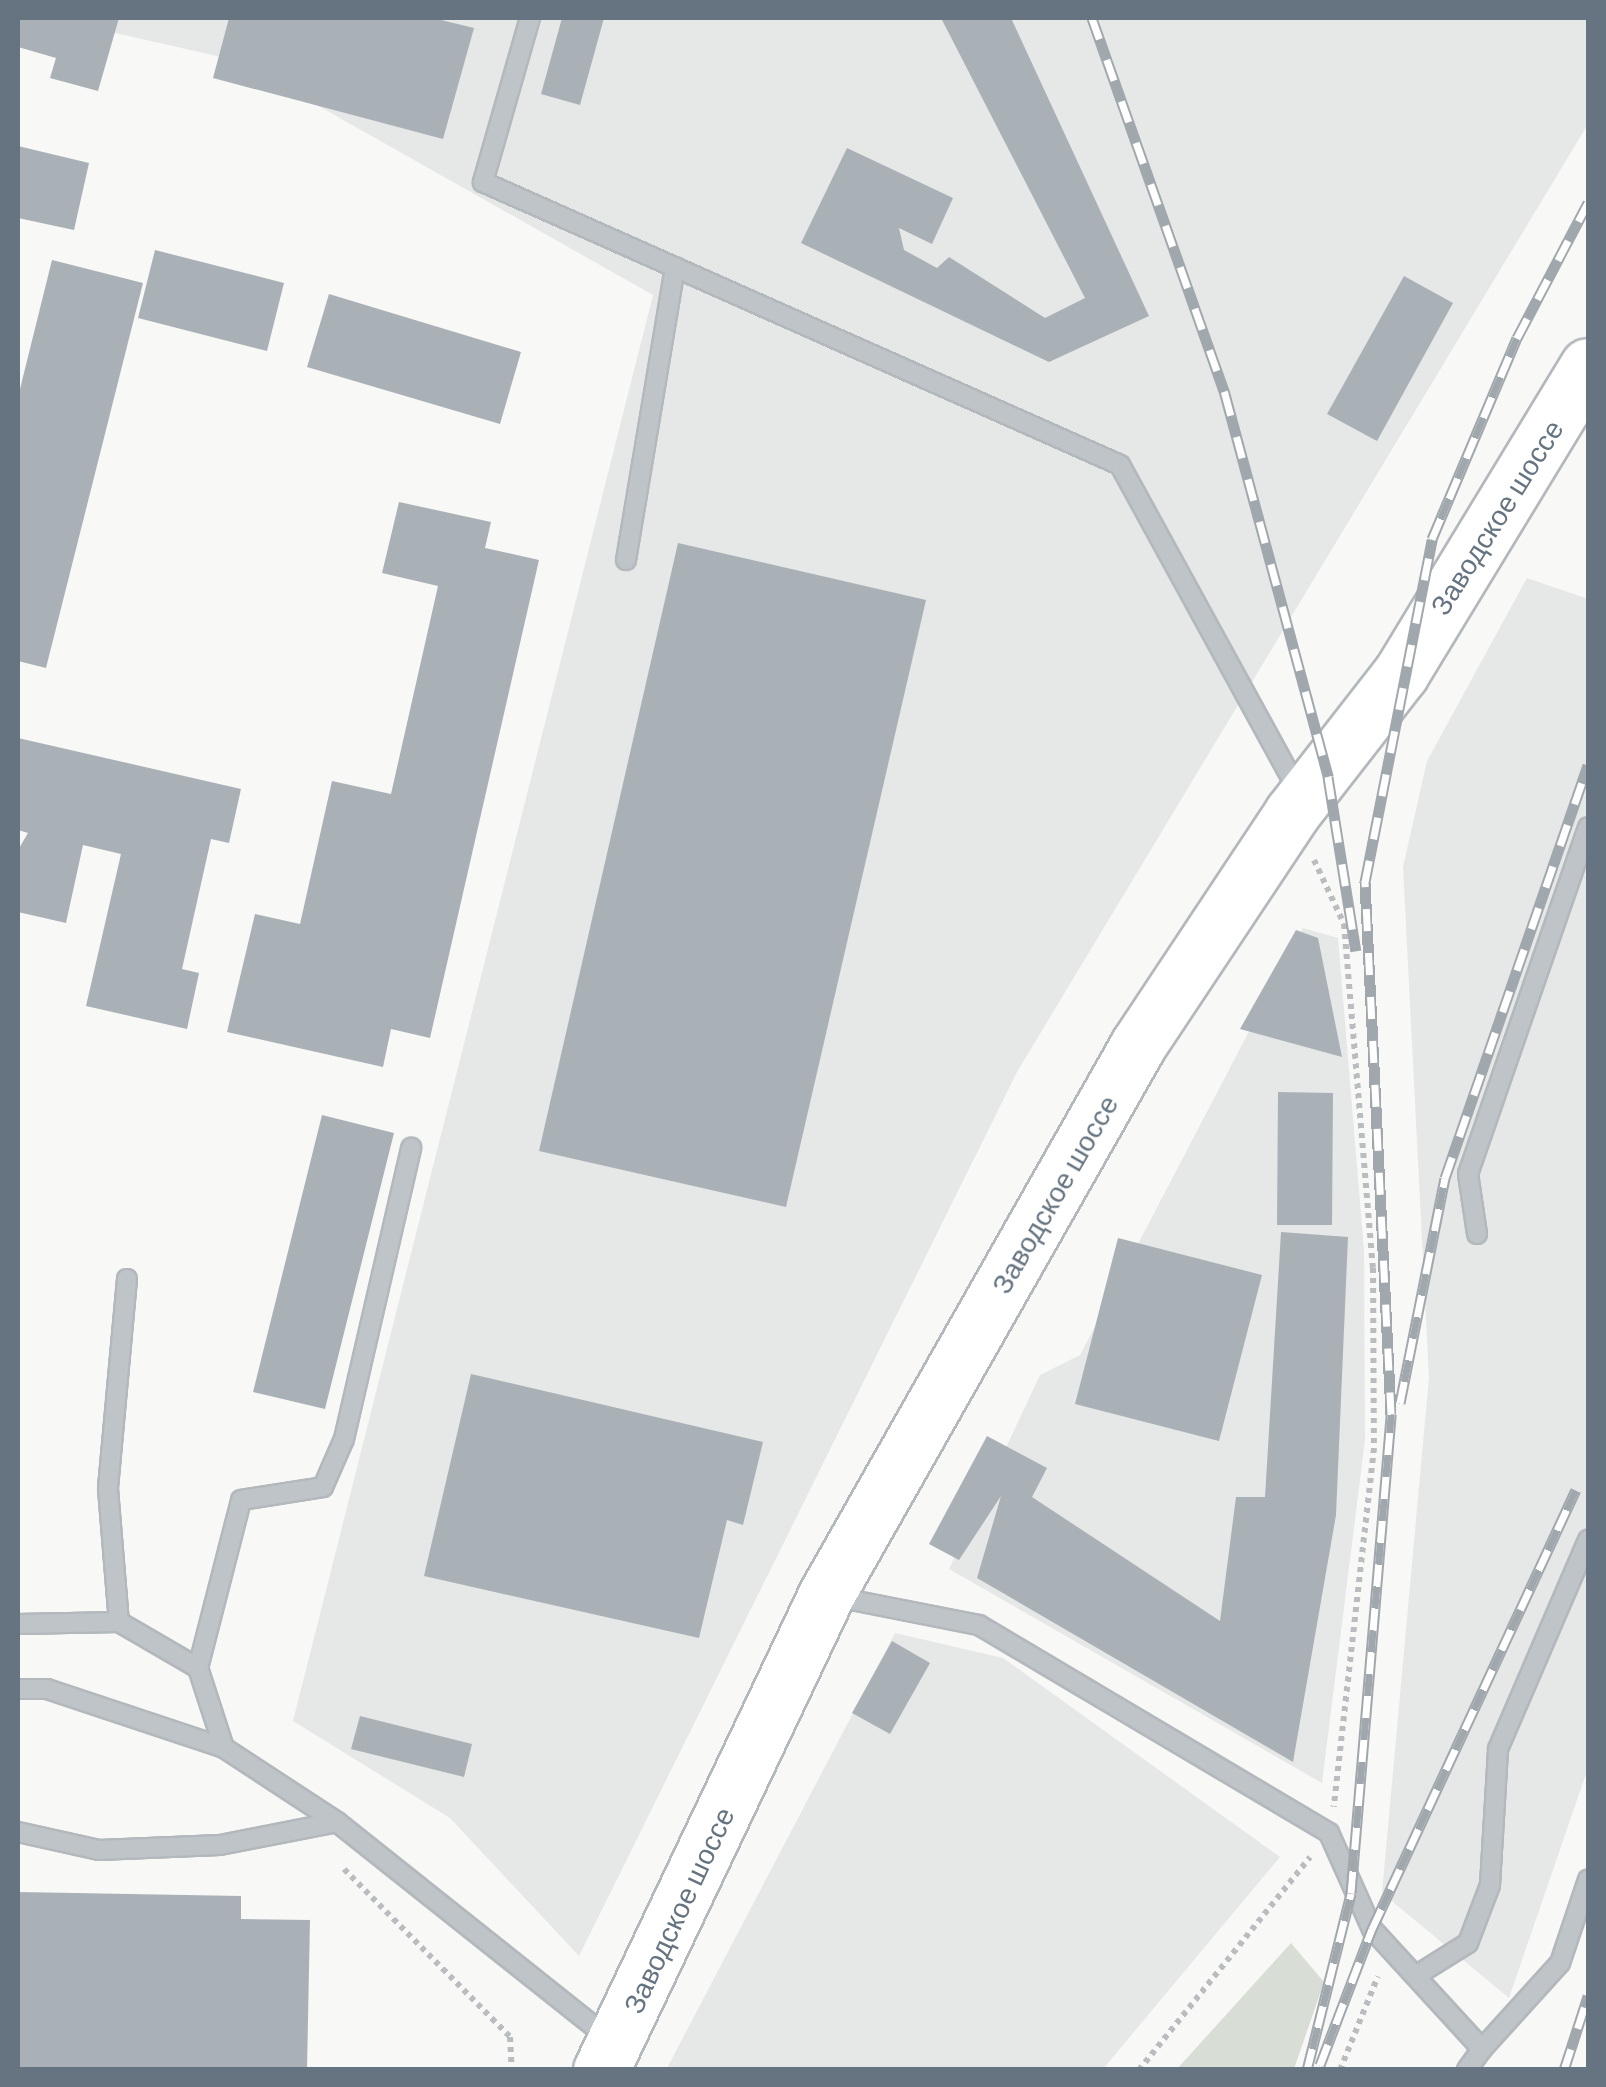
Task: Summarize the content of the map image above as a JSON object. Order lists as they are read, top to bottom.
{
  "streets": {
    "main road": ["Заводское шоссе"]
  }
}
